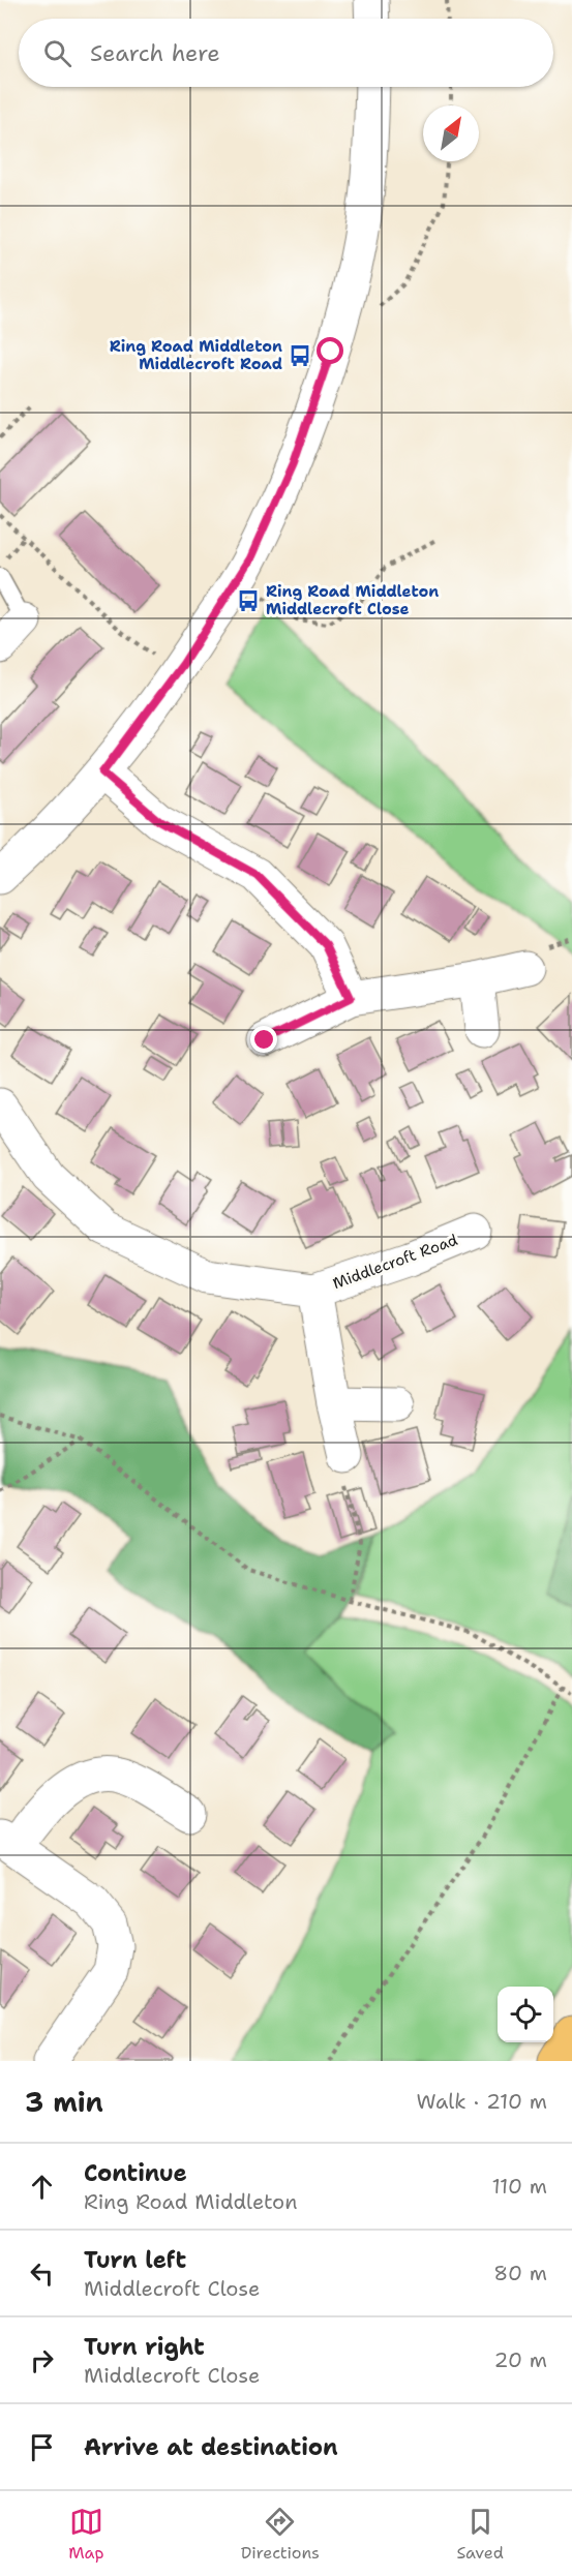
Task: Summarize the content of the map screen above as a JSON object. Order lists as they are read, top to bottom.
{
  "streets": {
    "street": ["Middlecroft Road"]
  },
  "places": {
    "bus stop": ["Ring Road Middleton Middlecroft Road", "Ring Road Middleton Middlecroft Close"]
  },
  "north": "top right",
  "page": {
    "search": "Search here",
    "heading": ["3 min", "Walk · 210 m"],
    "list": [
      ["Continue", "Ring Road Middleton", "110 m"],
      ["Turn left", "Middlecroft Close", "80 m"],
      ["Turn right", "Middlecroft Close", "20 m"],
      "Arrive at destination"
    ],
    "nav": ["Map", "Directions", "Saved"]
  }
}
